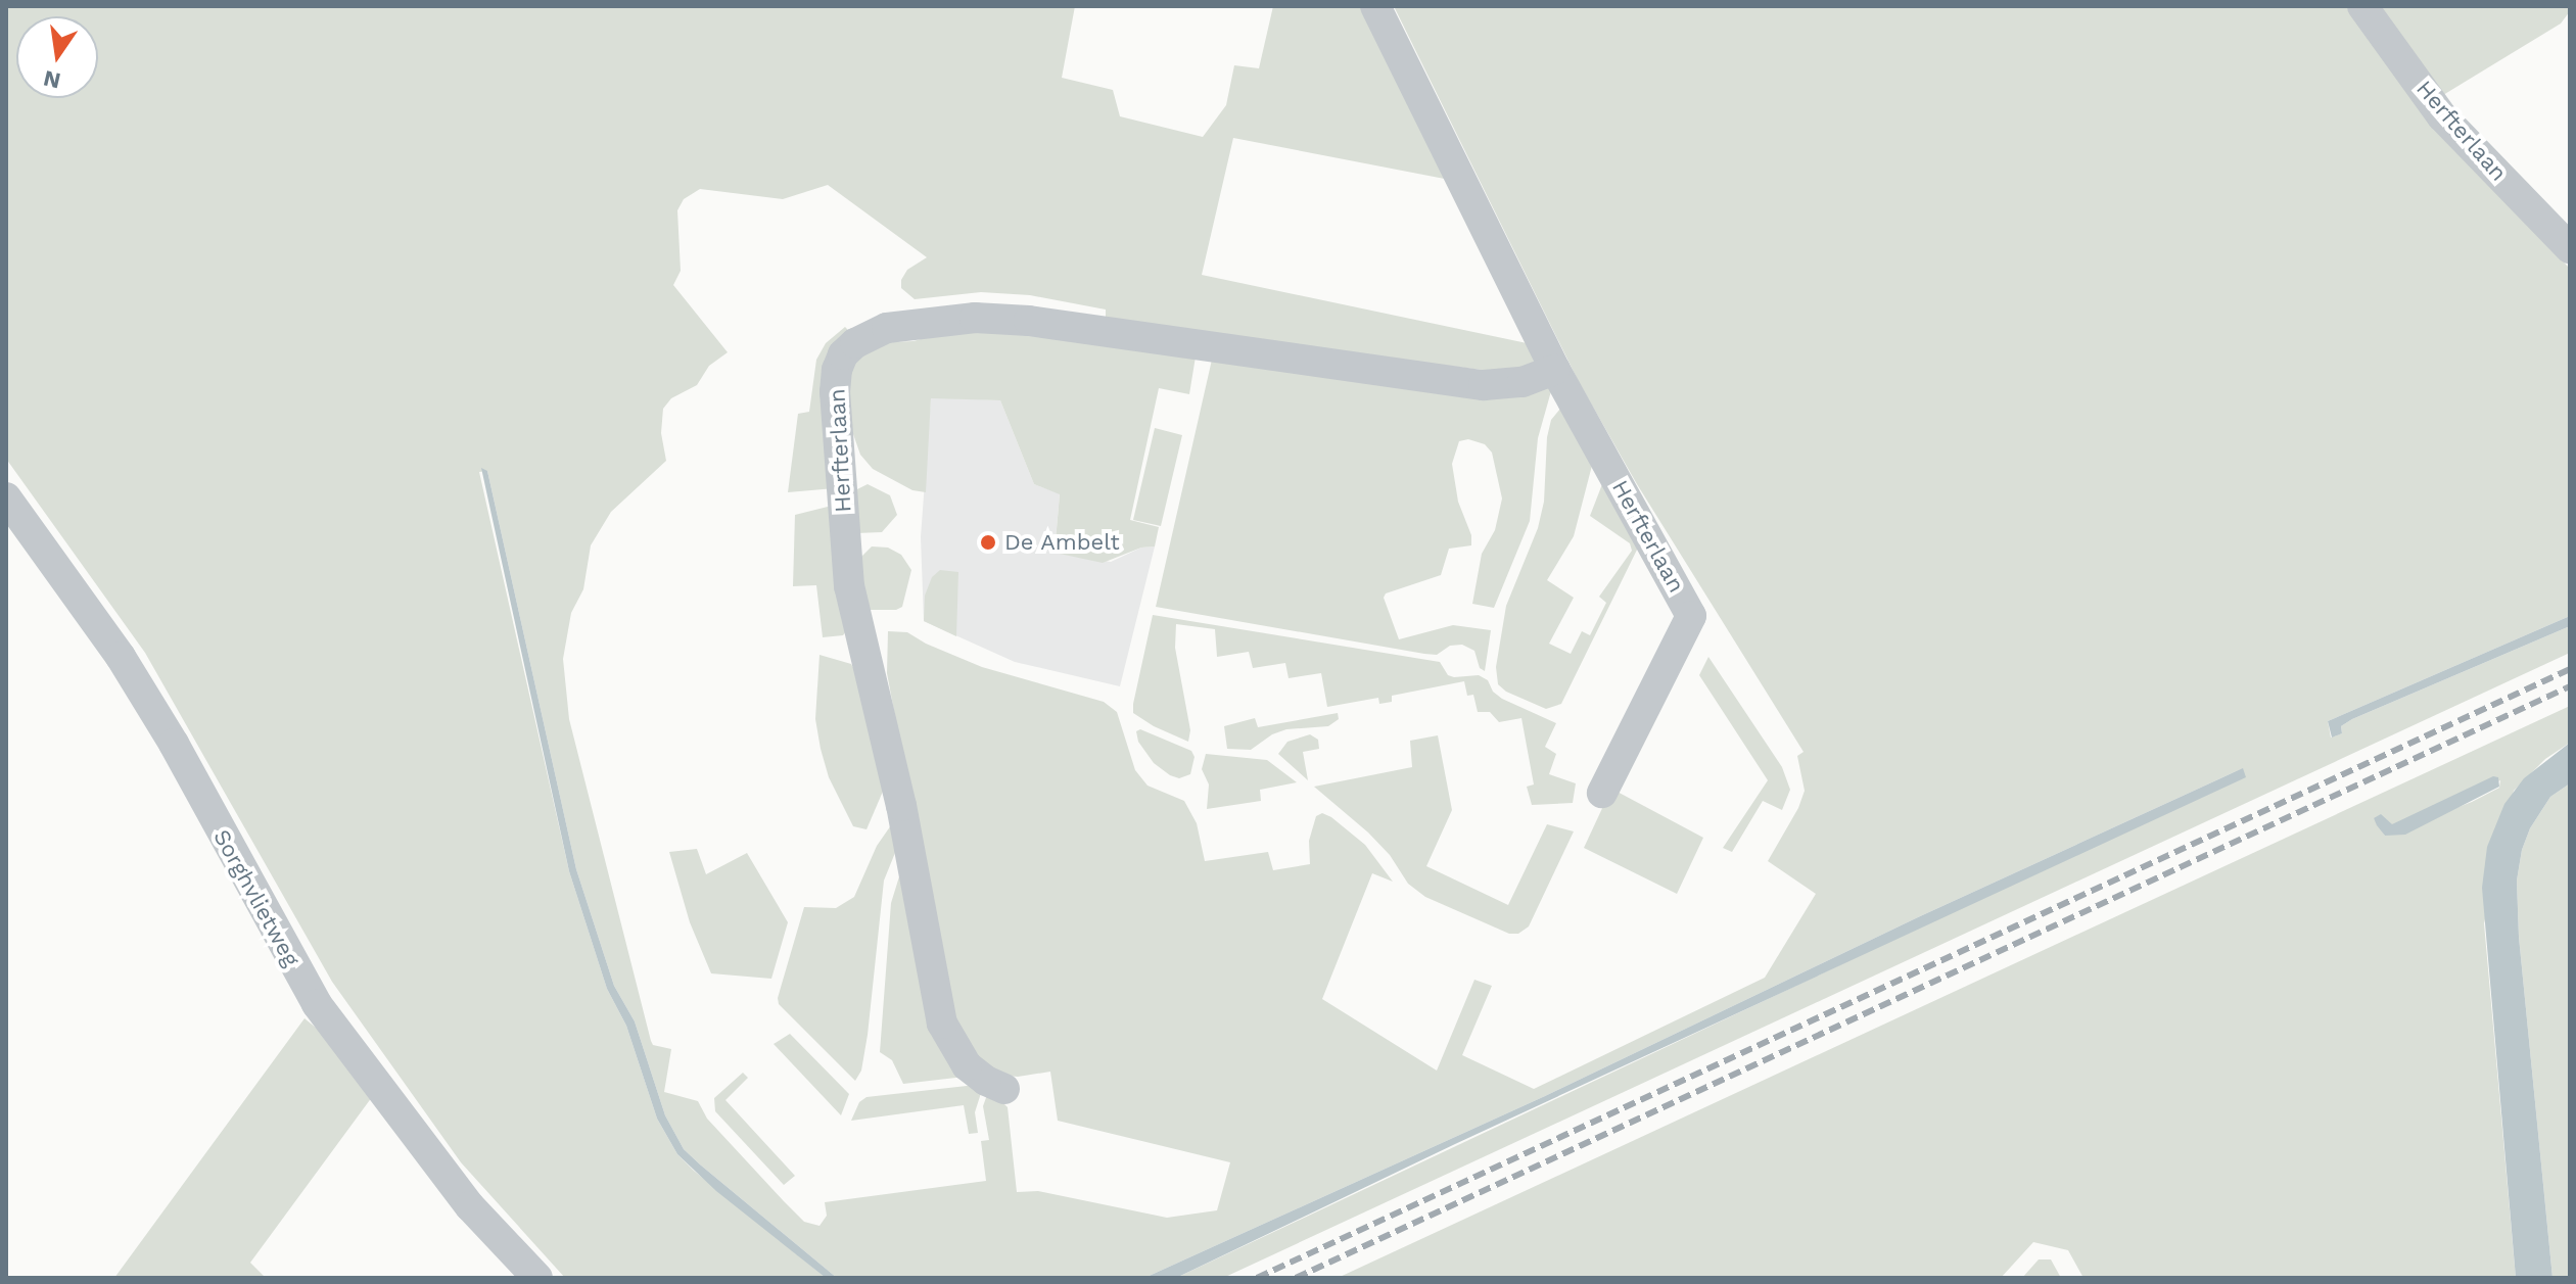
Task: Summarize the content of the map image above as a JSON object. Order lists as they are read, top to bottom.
{
  "streets": {
    "street": ["Herfterlaan", "Sorghvlietweg"]
  },
  "places": ["De Ambelt"],
  "north": "bottom"
}
